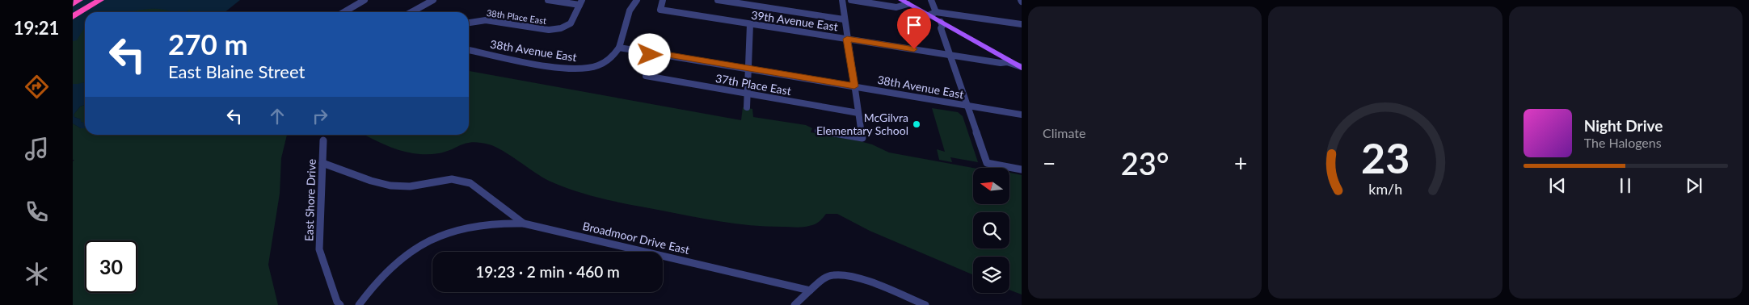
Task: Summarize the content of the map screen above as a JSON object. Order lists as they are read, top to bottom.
{
  "streets": {
    "street": [
      "38th Place East",
      "39th Avenue East",
      "38th Avenue East",
      "37th Place East",
      "East Shore Drive",
      "Broadmoor Drive East"
    ]
  },
  "crossings": [
    ["38th Avenue East", "37th Place East"]
  ],
  "places": ["McGilvra Elementary School"],
  "north": "left",
  "page": {
    "tabs": "19:21",
    "tile": "Climate",
    "turn": ["270 m", "East Blaine Street"],
    "song": ["Night Drive", "The Halogens"],
    "heat": ["−", "23°", "+"],
    "limit": "30",
    "trip": "19:23 · 2 min · 460 m",
    "gauge": ["23", "km/h"]
  }
}
